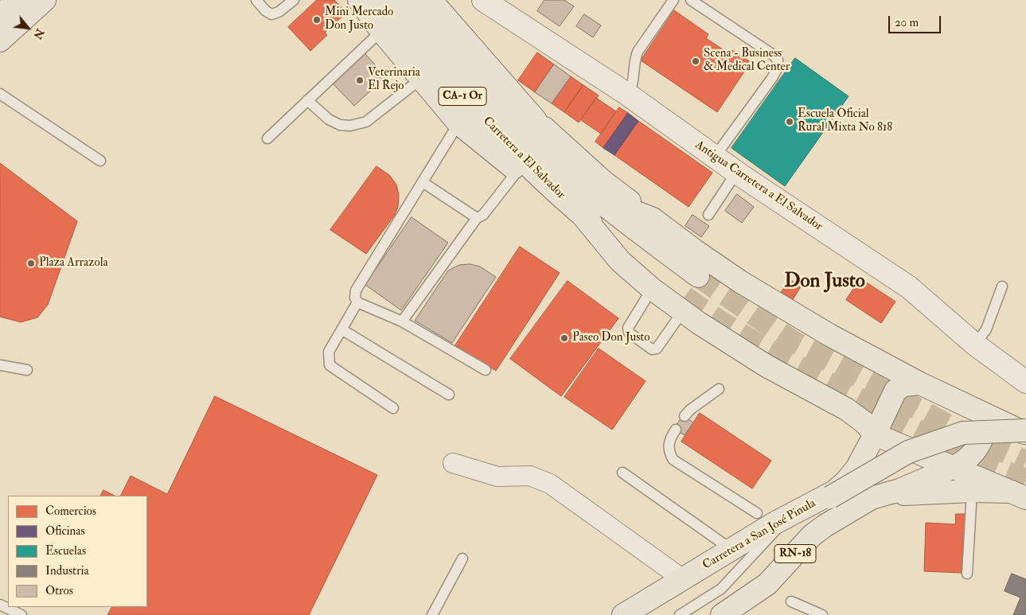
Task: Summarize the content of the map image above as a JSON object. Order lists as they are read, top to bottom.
{
  "streets": {
    "main road": [
      "CA-1 Or",
      "Carretera a El Salvador",
      "Carretera a San José Pinula",
      "RN-18"
    ],
    "street": ["Antigua Carretera a El Salvador"]
  },
  "districts": ["Don Justo"],
  "places": [
    "Mini Mercado Don Justo",
    "Scena - Business & Medical Center",
    "Veterinaria El Rejo",
    "Escuela Oficial Rural Mixta No 818",
    "Plaza Arrazola",
    "Paseo Don Justo"
  ],
  "legend": [
    "Comercios",
    "Oficinas",
    "Escuelas",
    "Industria",
    "Otros"
  ],
  "scale_bar": "20 m",
  "north": "bottom right"
}
